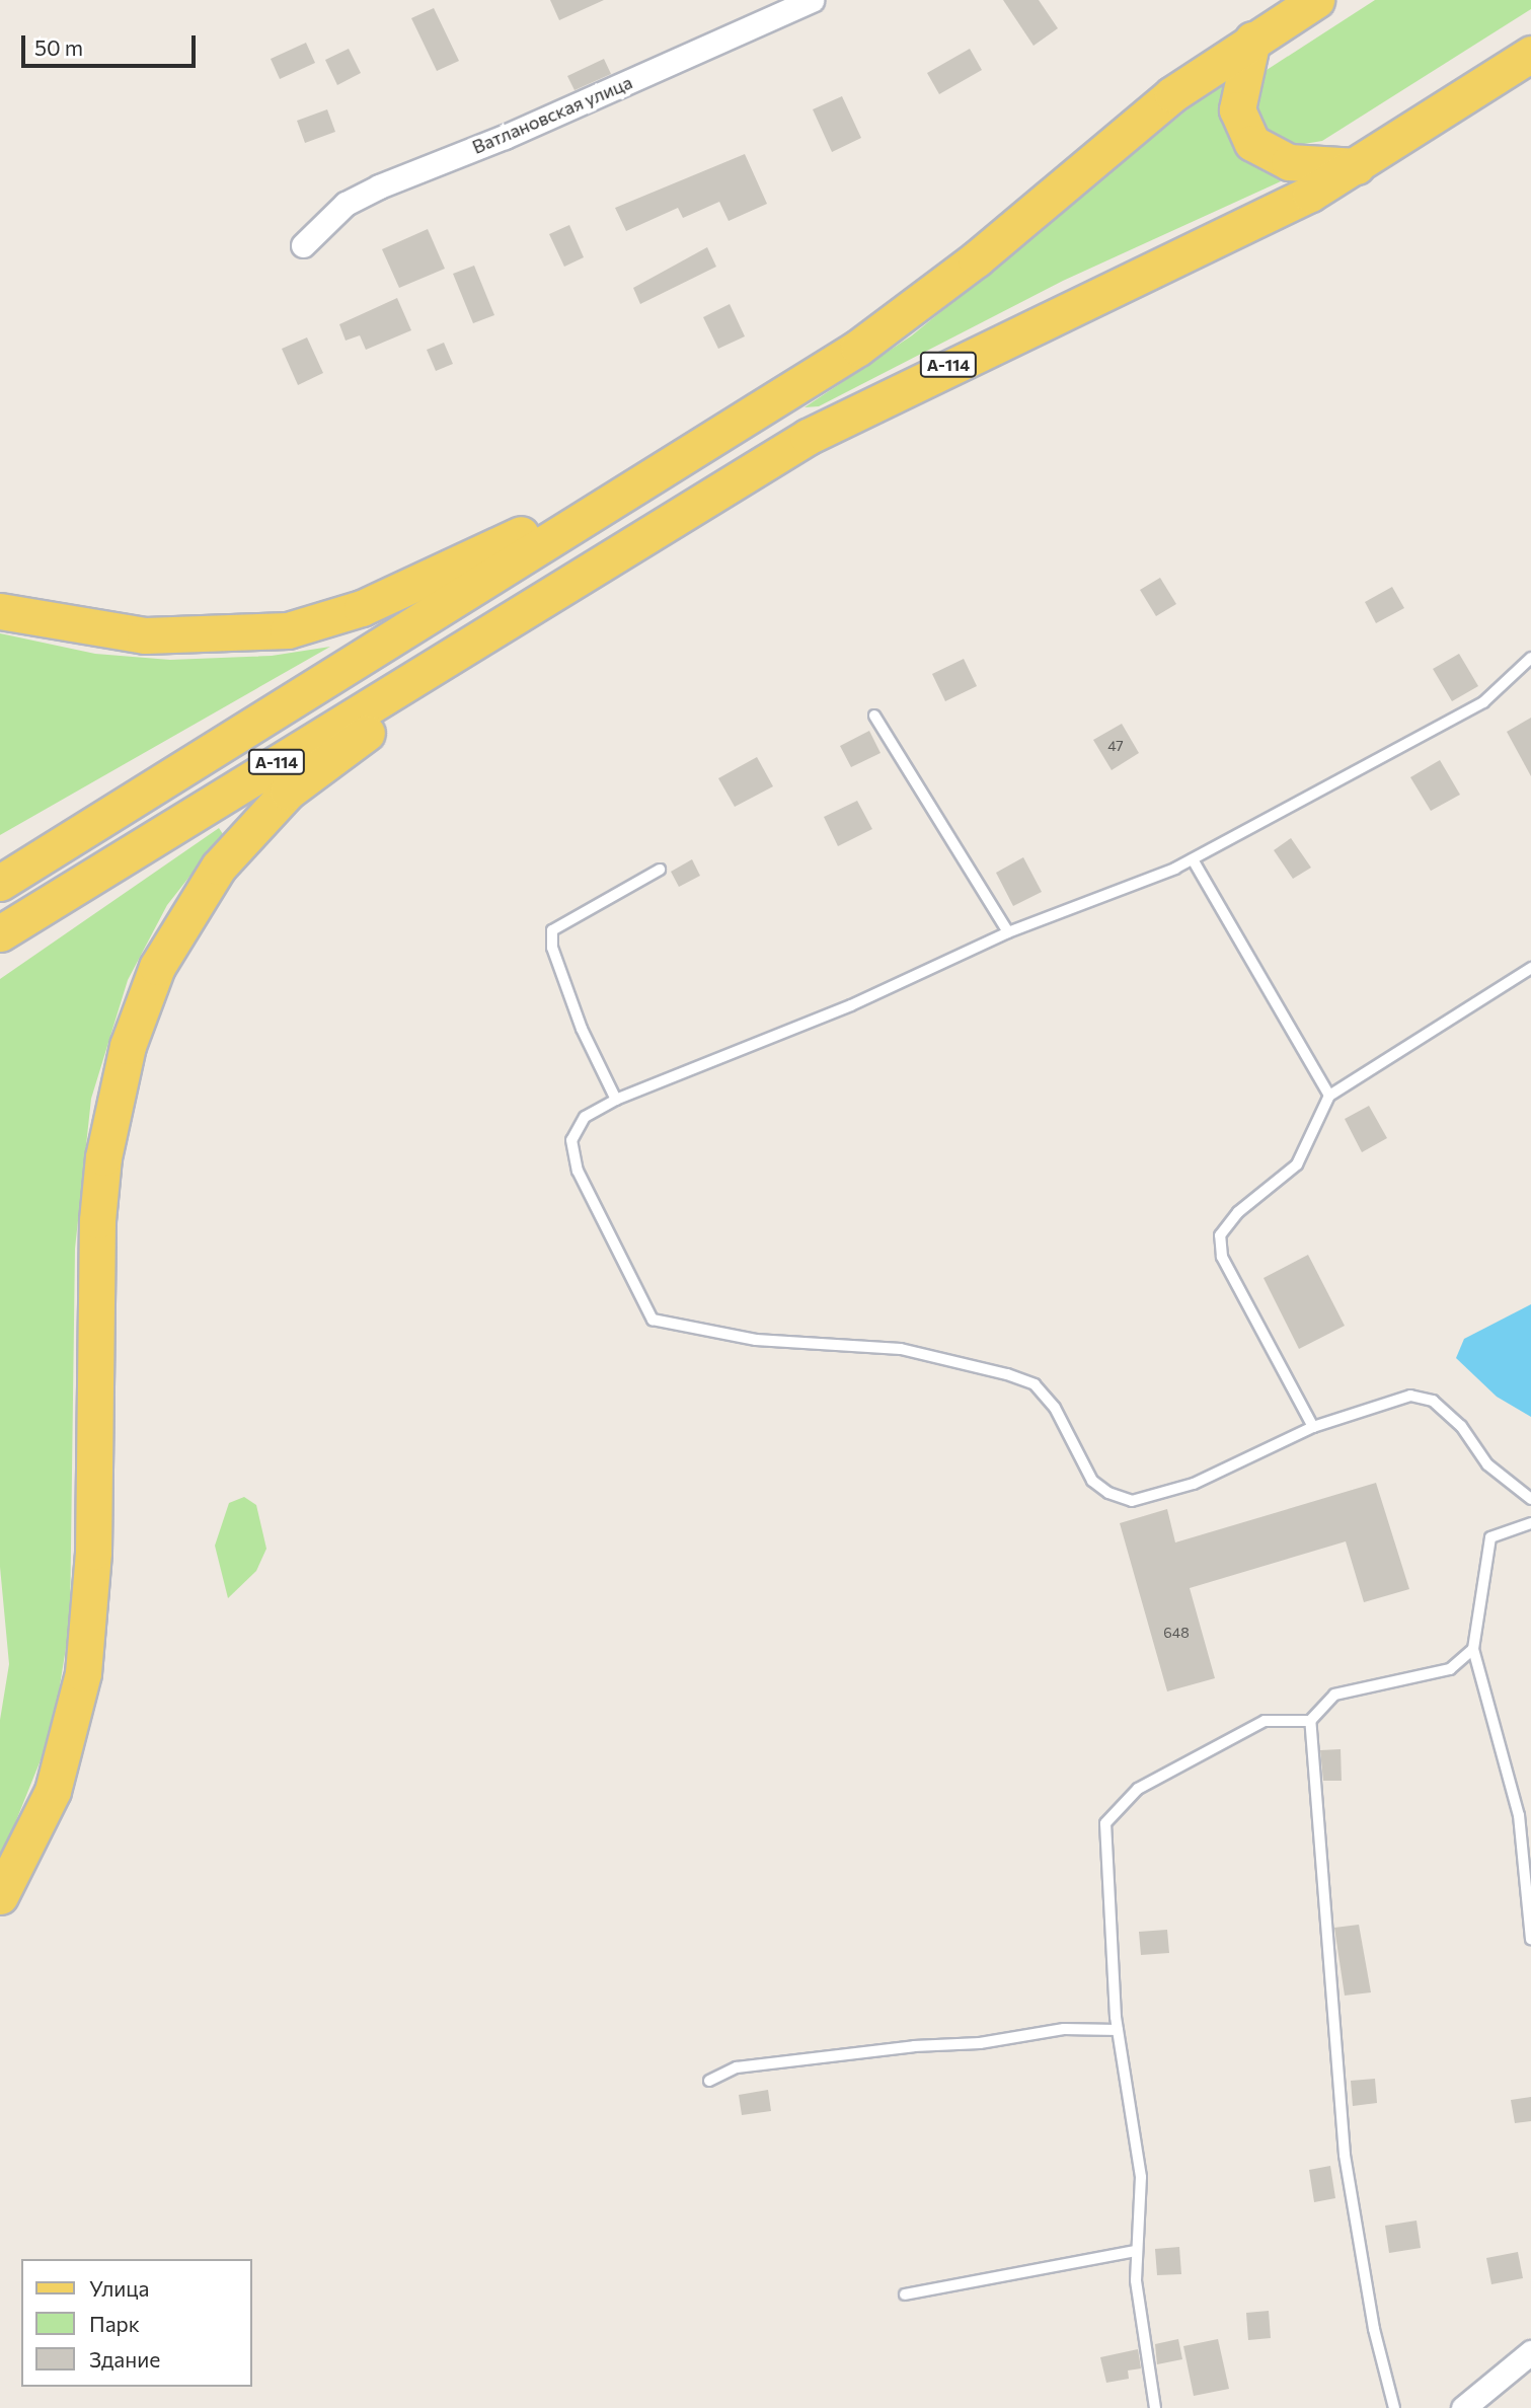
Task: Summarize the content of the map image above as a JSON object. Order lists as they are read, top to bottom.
{
  "streets": {
    "main road": ["А-114"],
    "street": ["Ватлановская улица"]
  },
  "house_numbers": ["47", "648"],
  "legend": ["Улица", "Парк", "Здание"],
  "scale_bar": "50 m"
}
